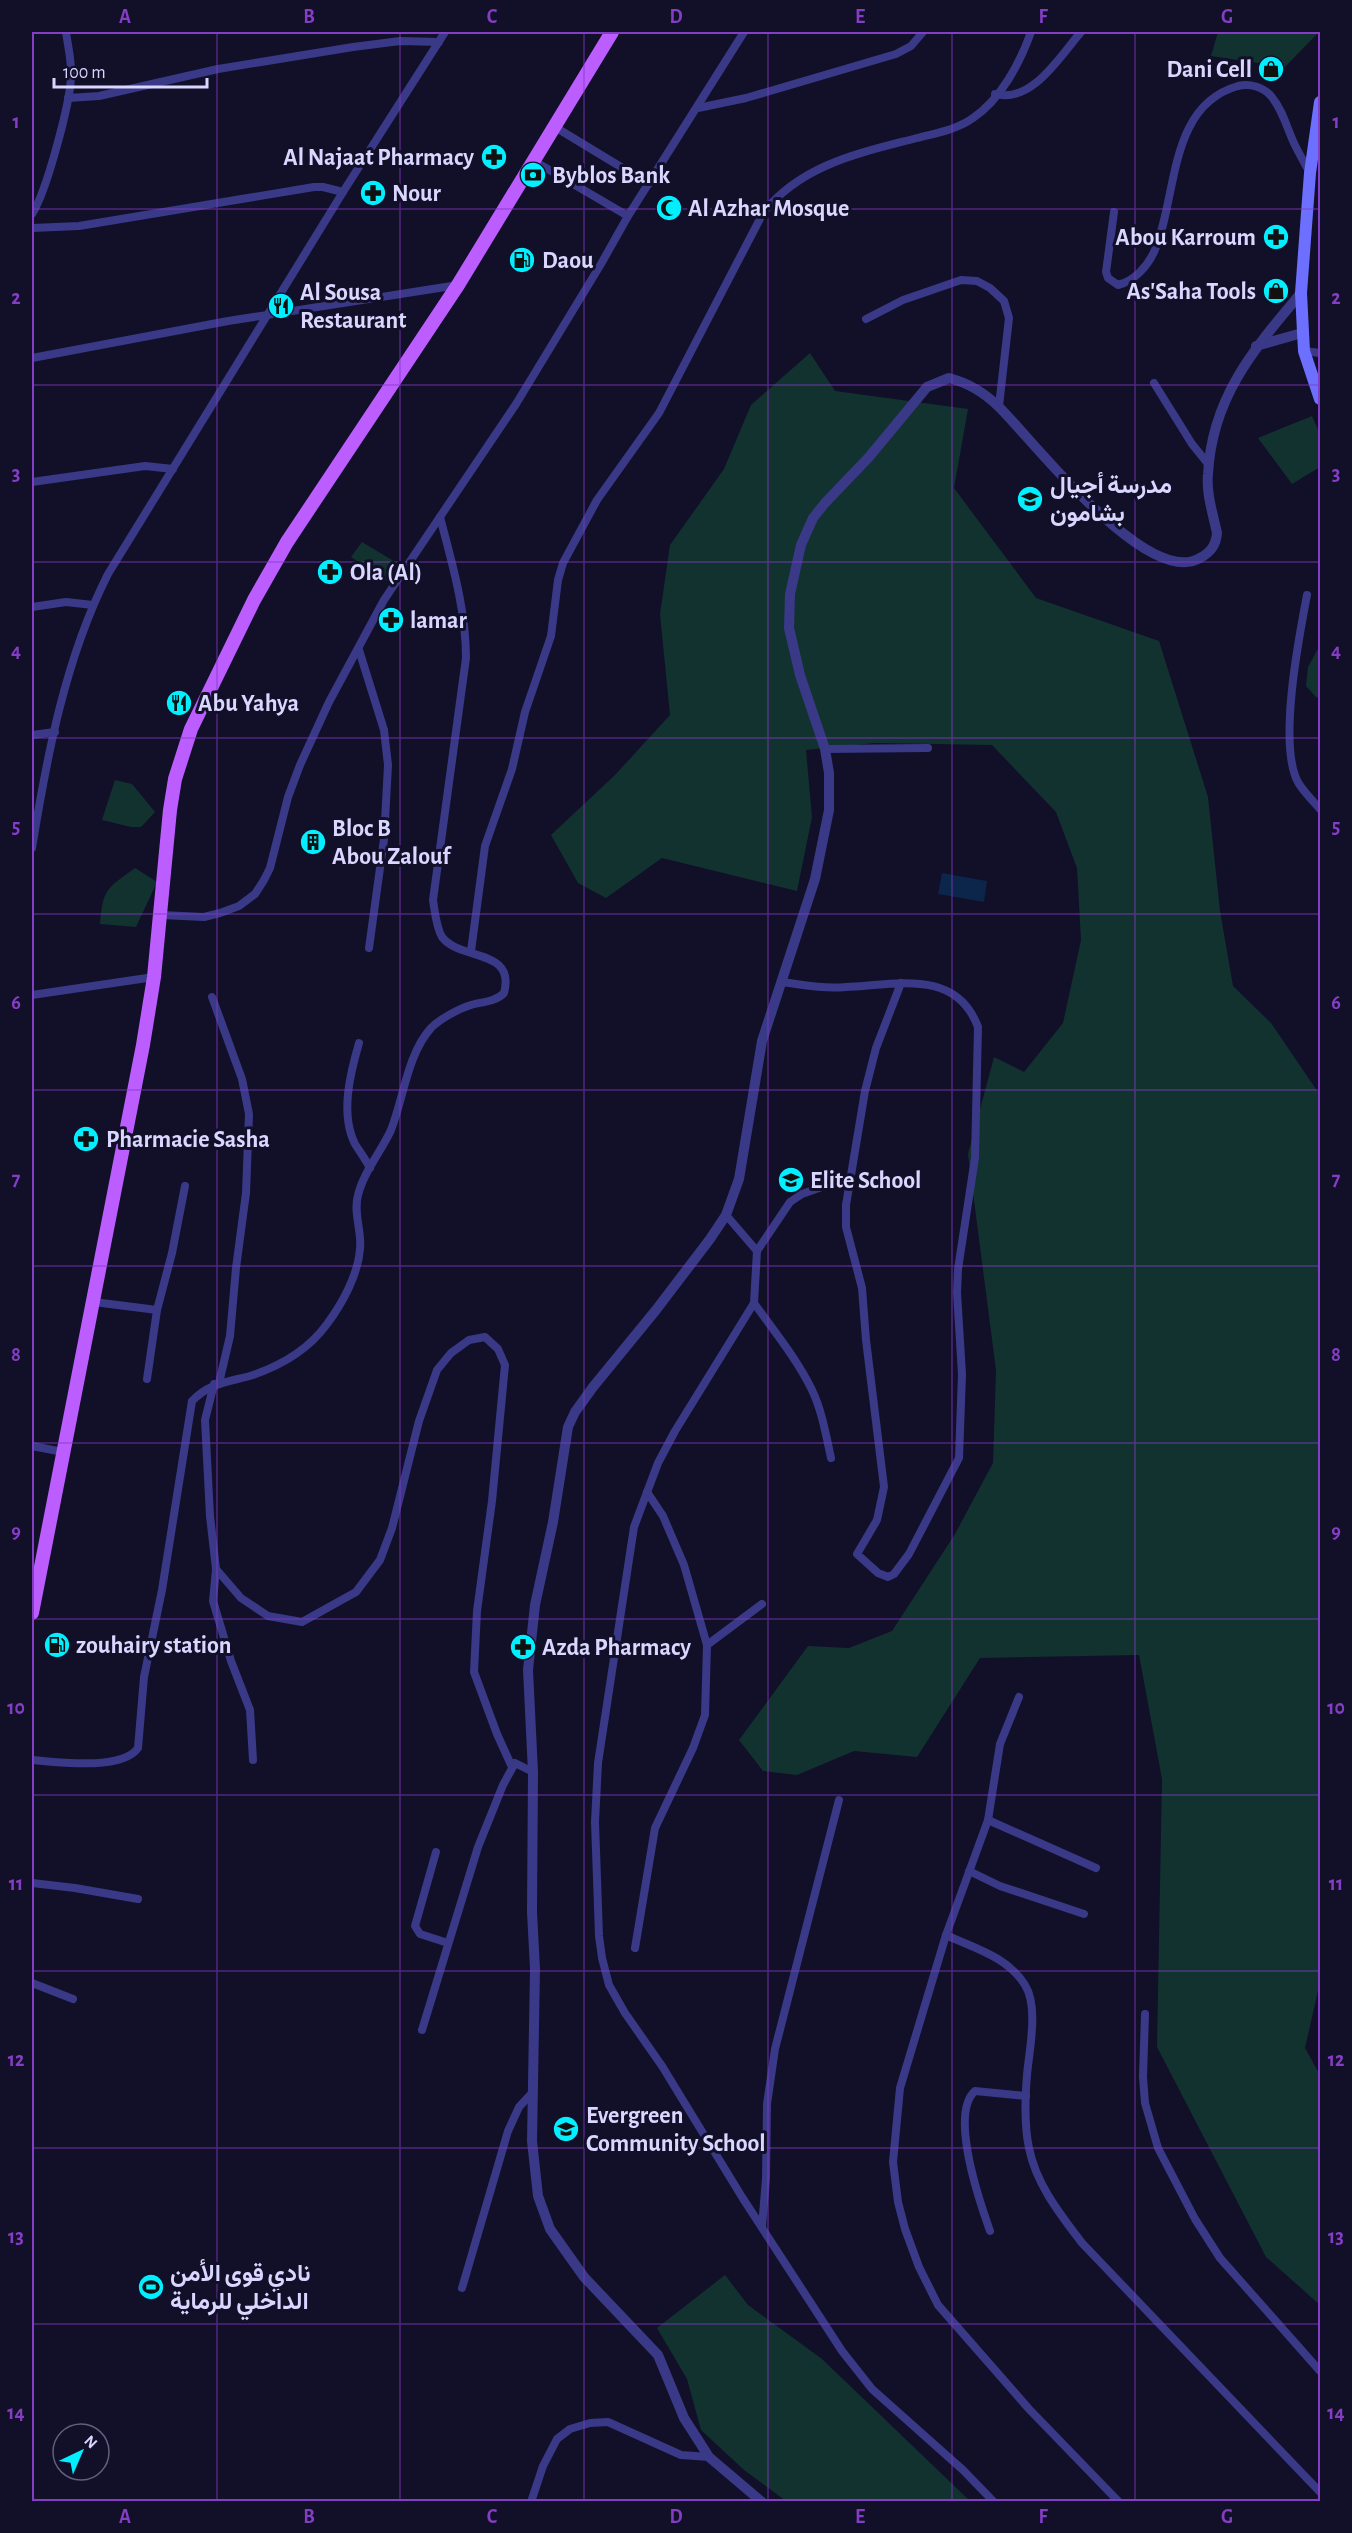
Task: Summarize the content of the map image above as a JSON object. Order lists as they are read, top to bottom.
{
  "places": {
    "shop": ["Dani Cell", "As'Saha Tools"],
    "pharmacy": [
      "Al Najaat Pharmacy",
      "Nour",
      "Abou Karroum",
      "Ola (Al)",
      "lamar",
      "Pharmacie Sasha",
      "Azda Pharmacy"
    ],
    "bank": ["Byblos Bank"],
    "mosque": ["Al Azhar Mosque"],
    "fuel station": ["Daou", "zouhairy station"],
    "restaurant": ["Al Sousa Restaurant", "Abu Yahya"],
    "school or university": ["مدرسة أجيال بشامون", "Elite School", "Evergreen Community School"],
    "building": ["Bloc B Abou Zalouf"],
    "sports": ["نادي قوى الأمن الداخلي للرماية"]
  },
  "scale_bar": "100 m",
  "north": "top right",
  "grid": {
    "columns": [
      "A",
      "B",
      "C",
      "D",
      "E",
      "F",
      "G"
    ],
    "rows": [
      "1",
      "2",
      "3",
      "4",
      "5",
      "6",
      "7",
      "8",
      "9",
      "10",
      "11",
      "12",
      "13",
      "14"
    ]
  }
}
